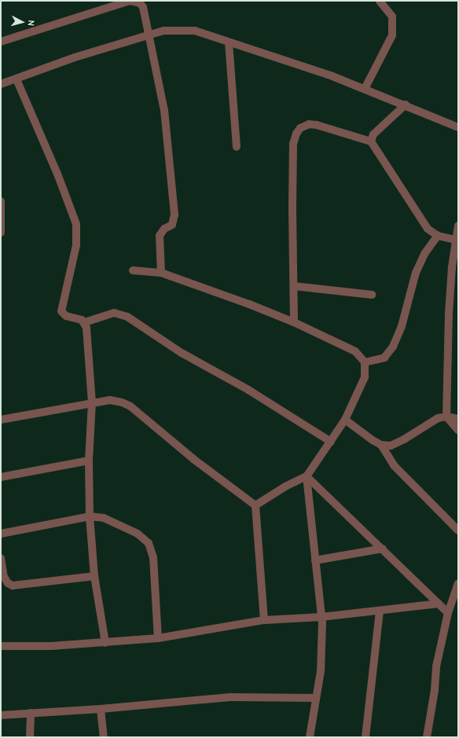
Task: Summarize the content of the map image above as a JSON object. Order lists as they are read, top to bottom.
{
  "north": "right"
}
